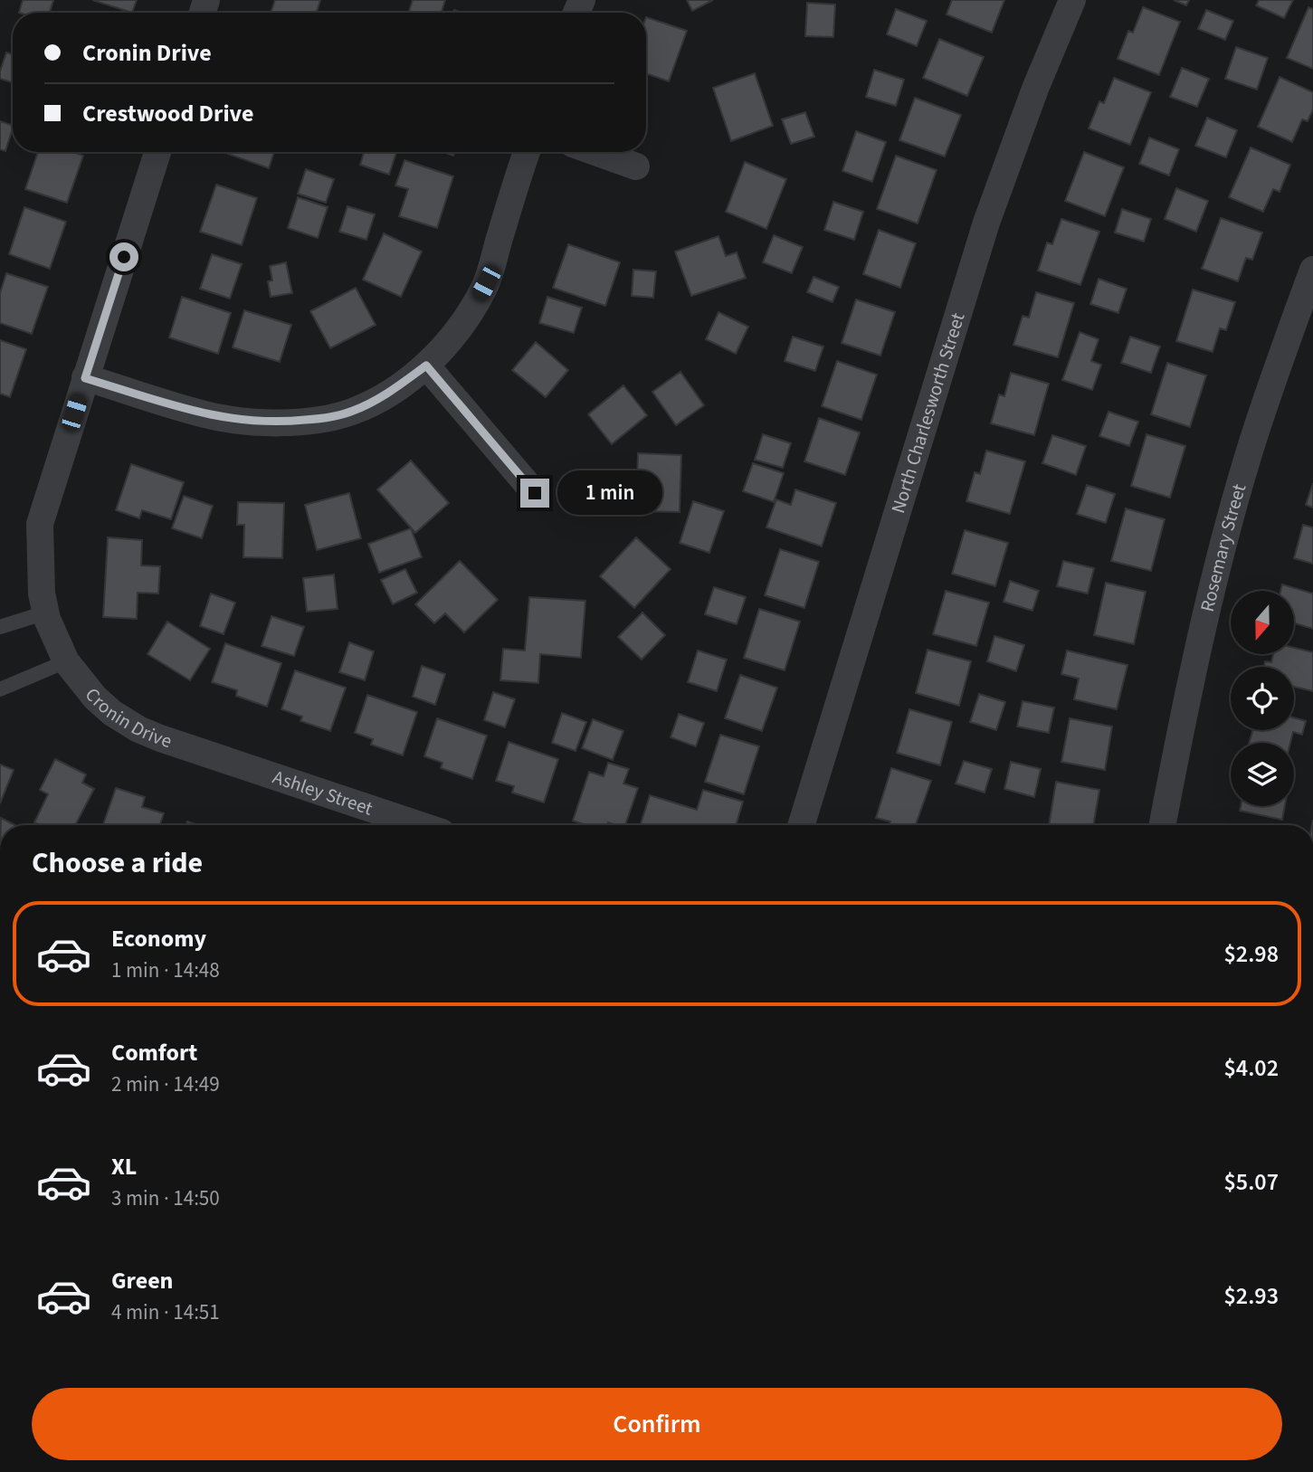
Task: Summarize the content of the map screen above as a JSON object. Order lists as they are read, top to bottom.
{
  "streets": {
    "street": [
      "North Charlesworth Street",
      "Rosemary Street",
      "Cronin Drive",
      "Ashley Street"
    ]
  },
  "crossings": [
    ["Cronin Drive", "Ashley Street"]
  ],
  "north": "bottom",
  "page": {
    "banner": ["Cronin Drive", "Crestwood Drive"],
    "bubble": "1 min",
    "heading": "Choose a ride",
    "list": [
      {
        "name": "Economy",
        "note": "1 min · 14:48",
        "value": "$2.98"
      },
      {
        "name": "Comfort",
        "note": "2 min · 14:49",
        "value": "$4.02"
      },
      {
        "name": "XL",
        "note": "3 min · 14:50",
        "value": "$5.07"
      },
      {
        "name": "Green",
        "note": "4 min · 14:51",
        "value": "$2.93"
      }
    ],
    "buttons": "Confirm"
  }
}
